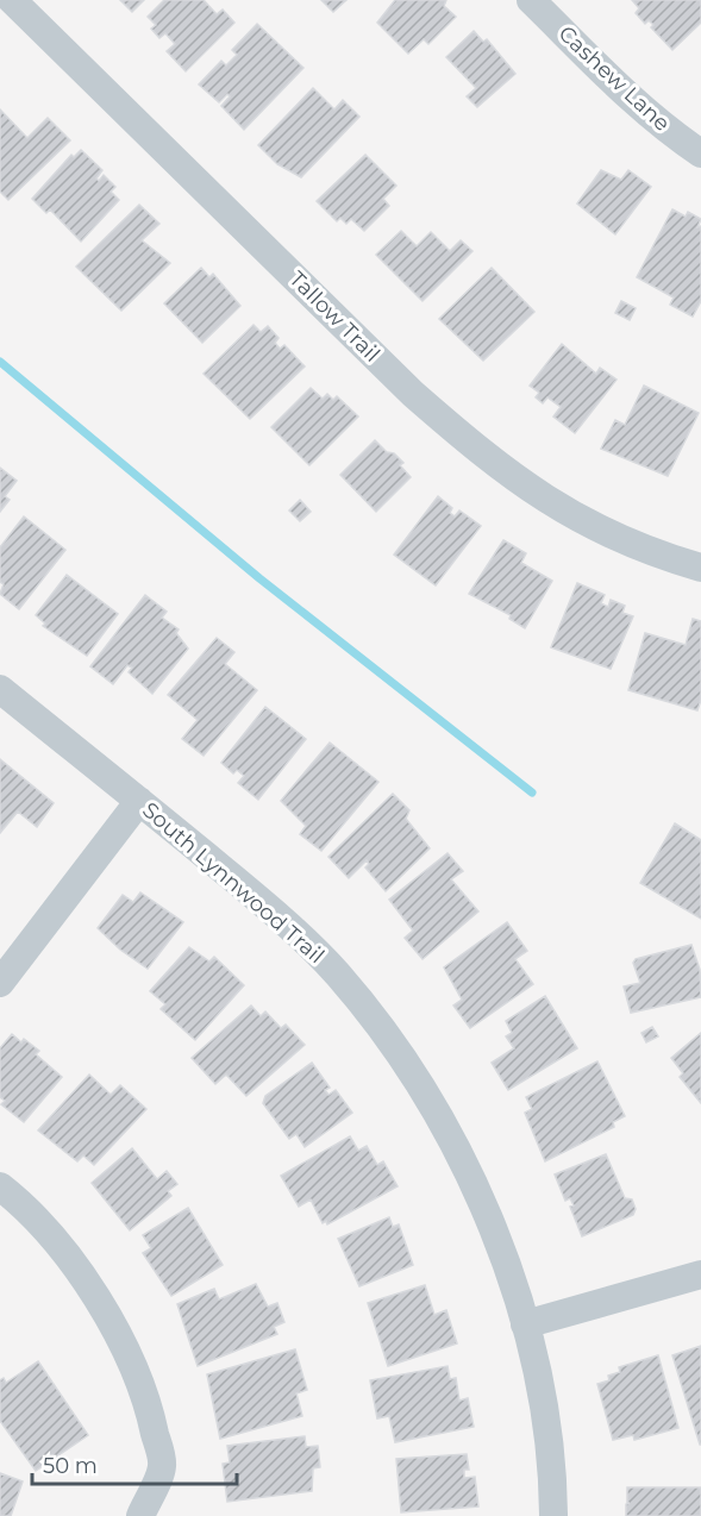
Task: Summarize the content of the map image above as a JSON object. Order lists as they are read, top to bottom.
{
  "streets": {
    "street": ["Cashew Lane", "Tallow Trail", "South Lynnwood Trail"]
  },
  "scale_bar": "50 m"
}
